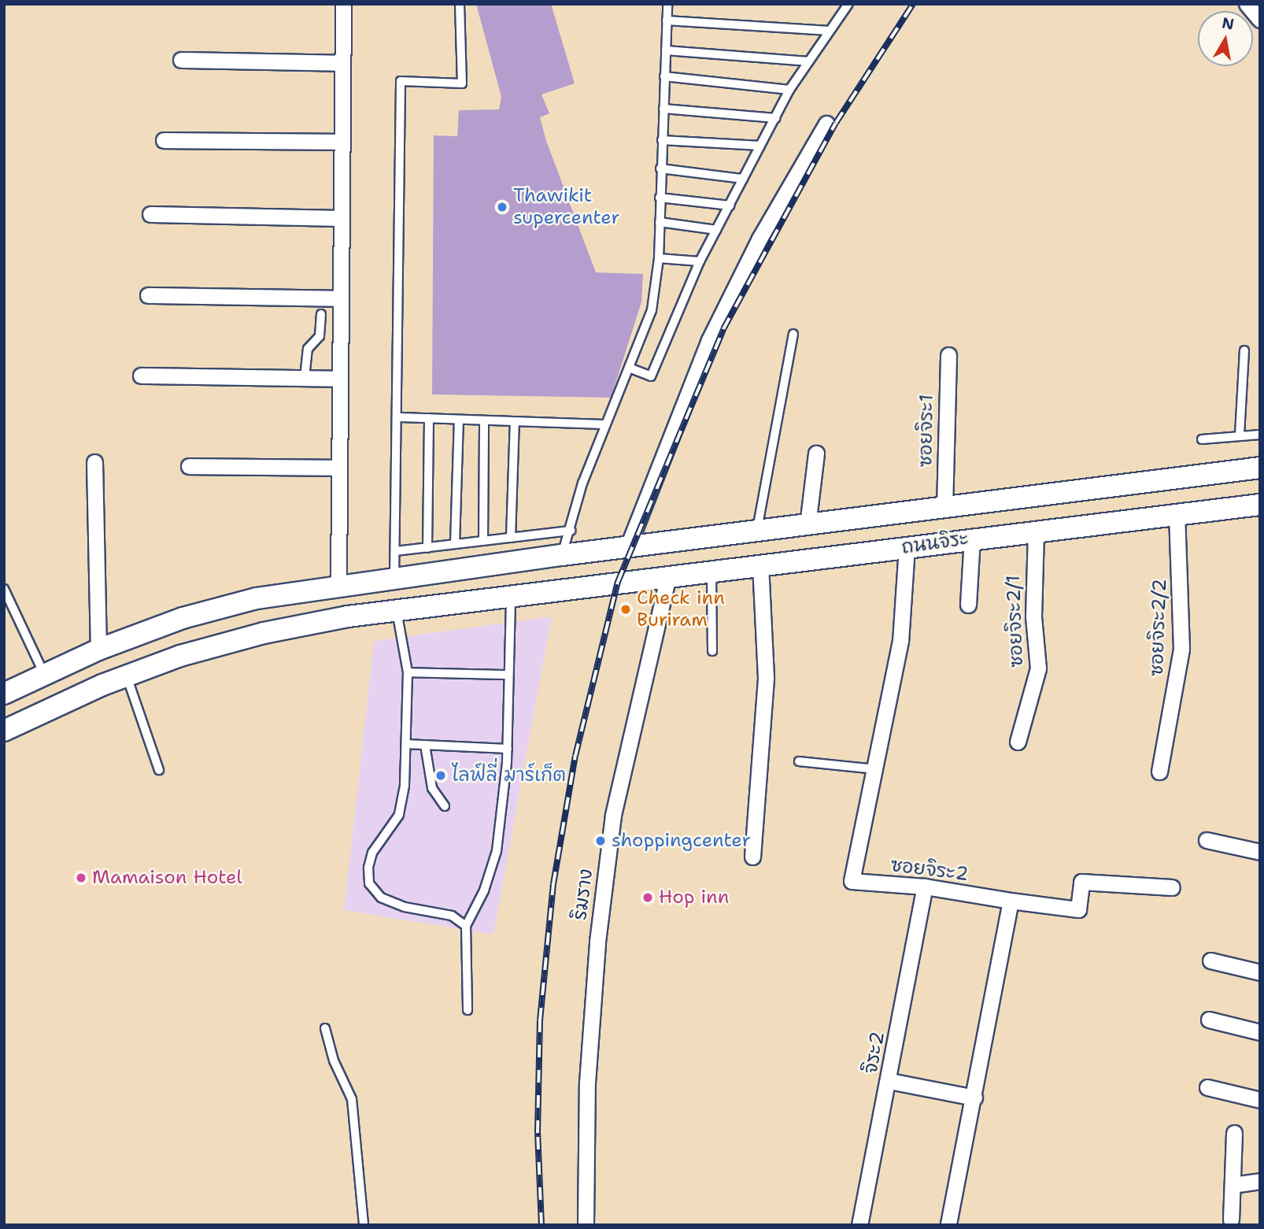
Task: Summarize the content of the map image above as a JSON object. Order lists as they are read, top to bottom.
{
  "streets": {
    "main road": ["ถนนจิระ"],
    "street": [
      "ซอยจิระ1",
      "ซอยจิระ2/1",
      "ซอยจิระ2/2",
      "ซอยจิระ2",
      "ริมราง",
      "จิระ2"
    ]
  },
  "crossings": [
    ["ซอยจิระ1", "ถนนจิระ"],
    ["ถนนจิระ", "ซอยจิระ2/1"],
    ["ถนนจิระ", "ซอยจิระ2/2"],
    ["ถนนจิระ", "ซอยจิระ2"],
    ["ถนนจิระ", "ริมราง"],
    ["ซอยจิระ2", "จิระ2"]
  ],
  "places": [
    "Thawikit supercenter",
    "Check inn Buriram",
    "ไลฟ์ลี่ มาร์เก็ต",
    "shoppingcenter",
    "Mamaison Hotel",
    "Hop inn"
  ],
  "north": "top"
}
